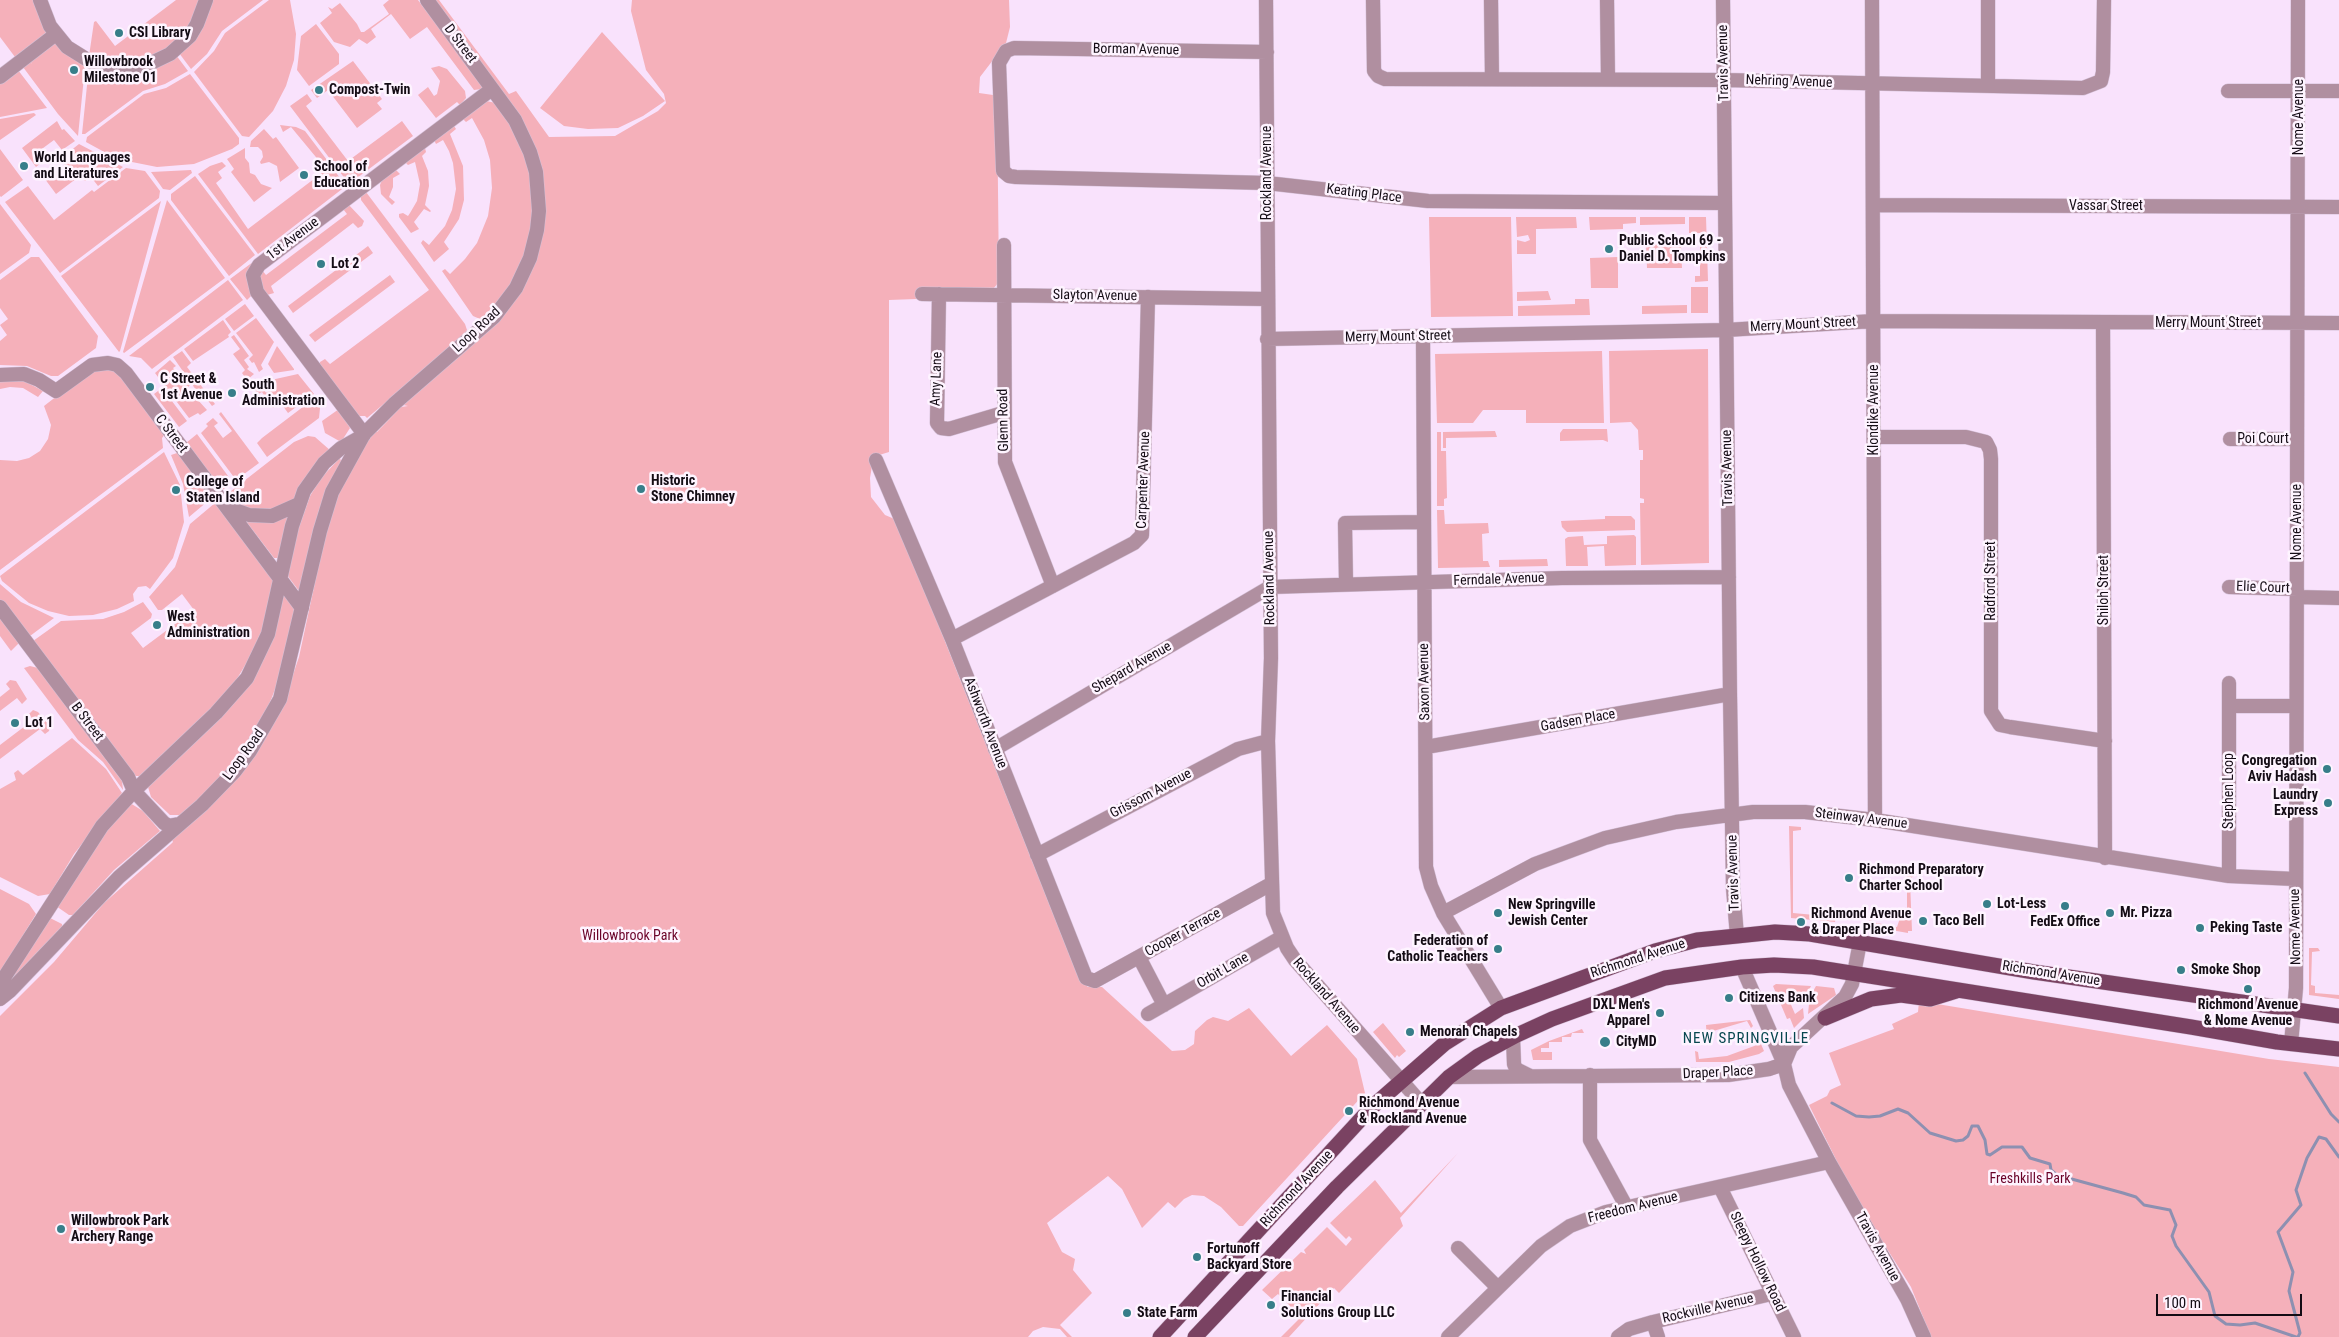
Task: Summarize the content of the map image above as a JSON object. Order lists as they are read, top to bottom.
{
  "streets": {
    "main road": ["Richmond Avenue"],
    "street": [
      "D Street",
      "Borman Avenue",
      "Travis Avenue",
      "Nehring Avenue",
      "Nome Avenue",
      "Rockland Avenue",
      "Keating Place",
      "Vassar Street",
      "1st Avenue",
      "Slayton Avenue",
      "Merry Mount Street",
      "Loop Road",
      "Amy Lane",
      "Klondike Avenue",
      "Glenn Road",
      "C Street",
      "Poi Court",
      "Carpenter Avenue",
      "Ferndale Avenue",
      "Radford Street",
      "Elie Court",
      "Shiloh Street",
      "Shepard Avenue",
      "Saxon Avenue",
      "Gadsen Place",
      "B Street",
      "Ashworth Avenue",
      "Stephen Loop",
      "Grissom Avenue",
      "Steinway Avenue",
      "Cooper Terrace",
      "Orbit Lane",
      "Draper Place",
      "Freedom Avenue",
      "Sleepy Hollow Road",
      "Rockville Avenue"
    ]
  },
  "crossings": [
    ["D Street", "1st Avenue"],
    ["D Street", "Loop Road"],
    ["Borman Avenue", "Rockland Avenue"],
    ["Borman Avenue", "Keating Place"],
    ["Travis Avenue", "Nehring Avenue"],
    ["Travis Avenue", "Keating Place"],
    ["Travis Avenue", "Merry Mount Street"],
    ["Travis Avenue", "Ferndale Avenue"],
    ["Travis Avenue", "Gadsen Place"],
    ["Travis Avenue", "Steinway Avenue"],
    ["Travis Avenue", "Richmond Avenue"],
    ["Travis Avenue", "Draper Place"],
    ["Travis Avenue", "Freedom Avenue"],
    ["Nehring Avenue", "Klondike Avenue"],
    ["Nome Avenue", "Vassar Street"],
    ["Nome Avenue", "Merry Mount Street"],
    ["Nome Avenue", "Poi Court"],
    ["Nome Avenue", "Elie Court"],
    ["Nome Avenue", "Steinway Avenue"],
    ["Nome Avenue", "Richmond Avenue"],
    ["Rockland Avenue", "Keating Place"],
    ["Rockland Avenue", "Slayton Avenue"],
    ["Rockland Avenue", "Merry Mount Street"],
    ["Rockland Avenue", "Ferndale Avenue"],
    ["Rockland Avenue", "Shepard Avenue"],
    ["Rockland Avenue", "Grissom Avenue"],
    ["Rockland Avenue", "Cooper Terrace"],
    ["Rockland Avenue", "Richmond Avenue"],
    ["Rockland Avenue", "Orbit Lane"],
    ["Vassar Street", "Klondike Avenue"],
    ["1st Avenue", "Loop Road"],
    ["Slayton Avenue", "Amy Lane"],
    ["Slayton Avenue", "Glenn Road"],
    ["Slayton Avenue", "Carpenter Avenue"],
    ["Merry Mount Street", "Klondike Avenue"],
    ["Merry Mount Street", "Shiloh Street"],
    ["Merry Mount Street", "Saxon Avenue"],
    ["Loop Road", "C Street"],
    ["Loop Road", "B Street"],
    ["Amy Lane", "Glenn Road"],
    ["Klondike Avenue", "Radford Street"],
    ["Klondike Avenue", "Steinway Avenue"],
    ["Glenn Road", "Carpenter Avenue"],
    ["Carpenter Avenue", "Ashworth Avenue"],
    ["Ferndale Avenue", "Shepard Avenue"],
    ["Ferndale Avenue", "Saxon Avenue"],
    ["Radford Street", "Shiloh Street"],
    ["Shiloh Street", "Steinway Avenue"],
    ["Shepard Avenue", "Ashworth Avenue"],
    ["Saxon Avenue", "Gadsen Place"],
    ["Saxon Avenue", "Steinway Avenue"],
    ["Saxon Avenue", "Richmond Avenue"],
    ["Ashworth Avenue", "Grissom Avenue"],
    ["Ashworth Avenue", "Cooper Terrace"],
    ["Stephen Loop", "Steinway Avenue"],
    ["Richmond Avenue", "Draper Place"],
    ["Freedom Avenue", "Sleepy Hollow Road"],
    ["Sleepy Hollow Road", "Rockville Avenue"]
  ],
  "districts": ["NEW SPRINGVILLE"],
  "parks": ["Willowbrook Park", "Freshkills Park"],
  "places": [
    "CSI Library",
    "Willowbrook Milestone 01",
    "Compost-Twin",
    "World Languages and Literatures",
    "School of Education",
    "Public School 69 - Daniel D. Tompkins",
    "Lot 2",
    "C Street & 1st Avenue",
    "South Administration",
    "Historic Stone Chimney",
    "College of Staten Island",
    "West Administration",
    "Lot 1",
    "Congregation Aviv Hadash",
    "Laundry Express",
    "Richmond Preparatory Charter School",
    "Lot-Less",
    "FedEx Office",
    "New Springville Jewish Center",
    "Mr. Pizza",
    "Taco Bell",
    "Richmond Avenue & Draper Place",
    "Peking Taste",
    "Federation of Catholic Teachers",
    "Smoke Shop",
    "Richmond Avenue & Nome Avenue",
    "Citizens Bank",
    "DXL Men's Apparel",
    "Menorah Chapels",
    "CityMD",
    "Richmond Avenue & Rockland Avenue",
    "Willowbrook Park Archery Range",
    "Fortunoff Backyard Store",
    "Financial Solutions Group LLC",
    "State Farm"
  ],
  "scale_bar": "100 m"
}
